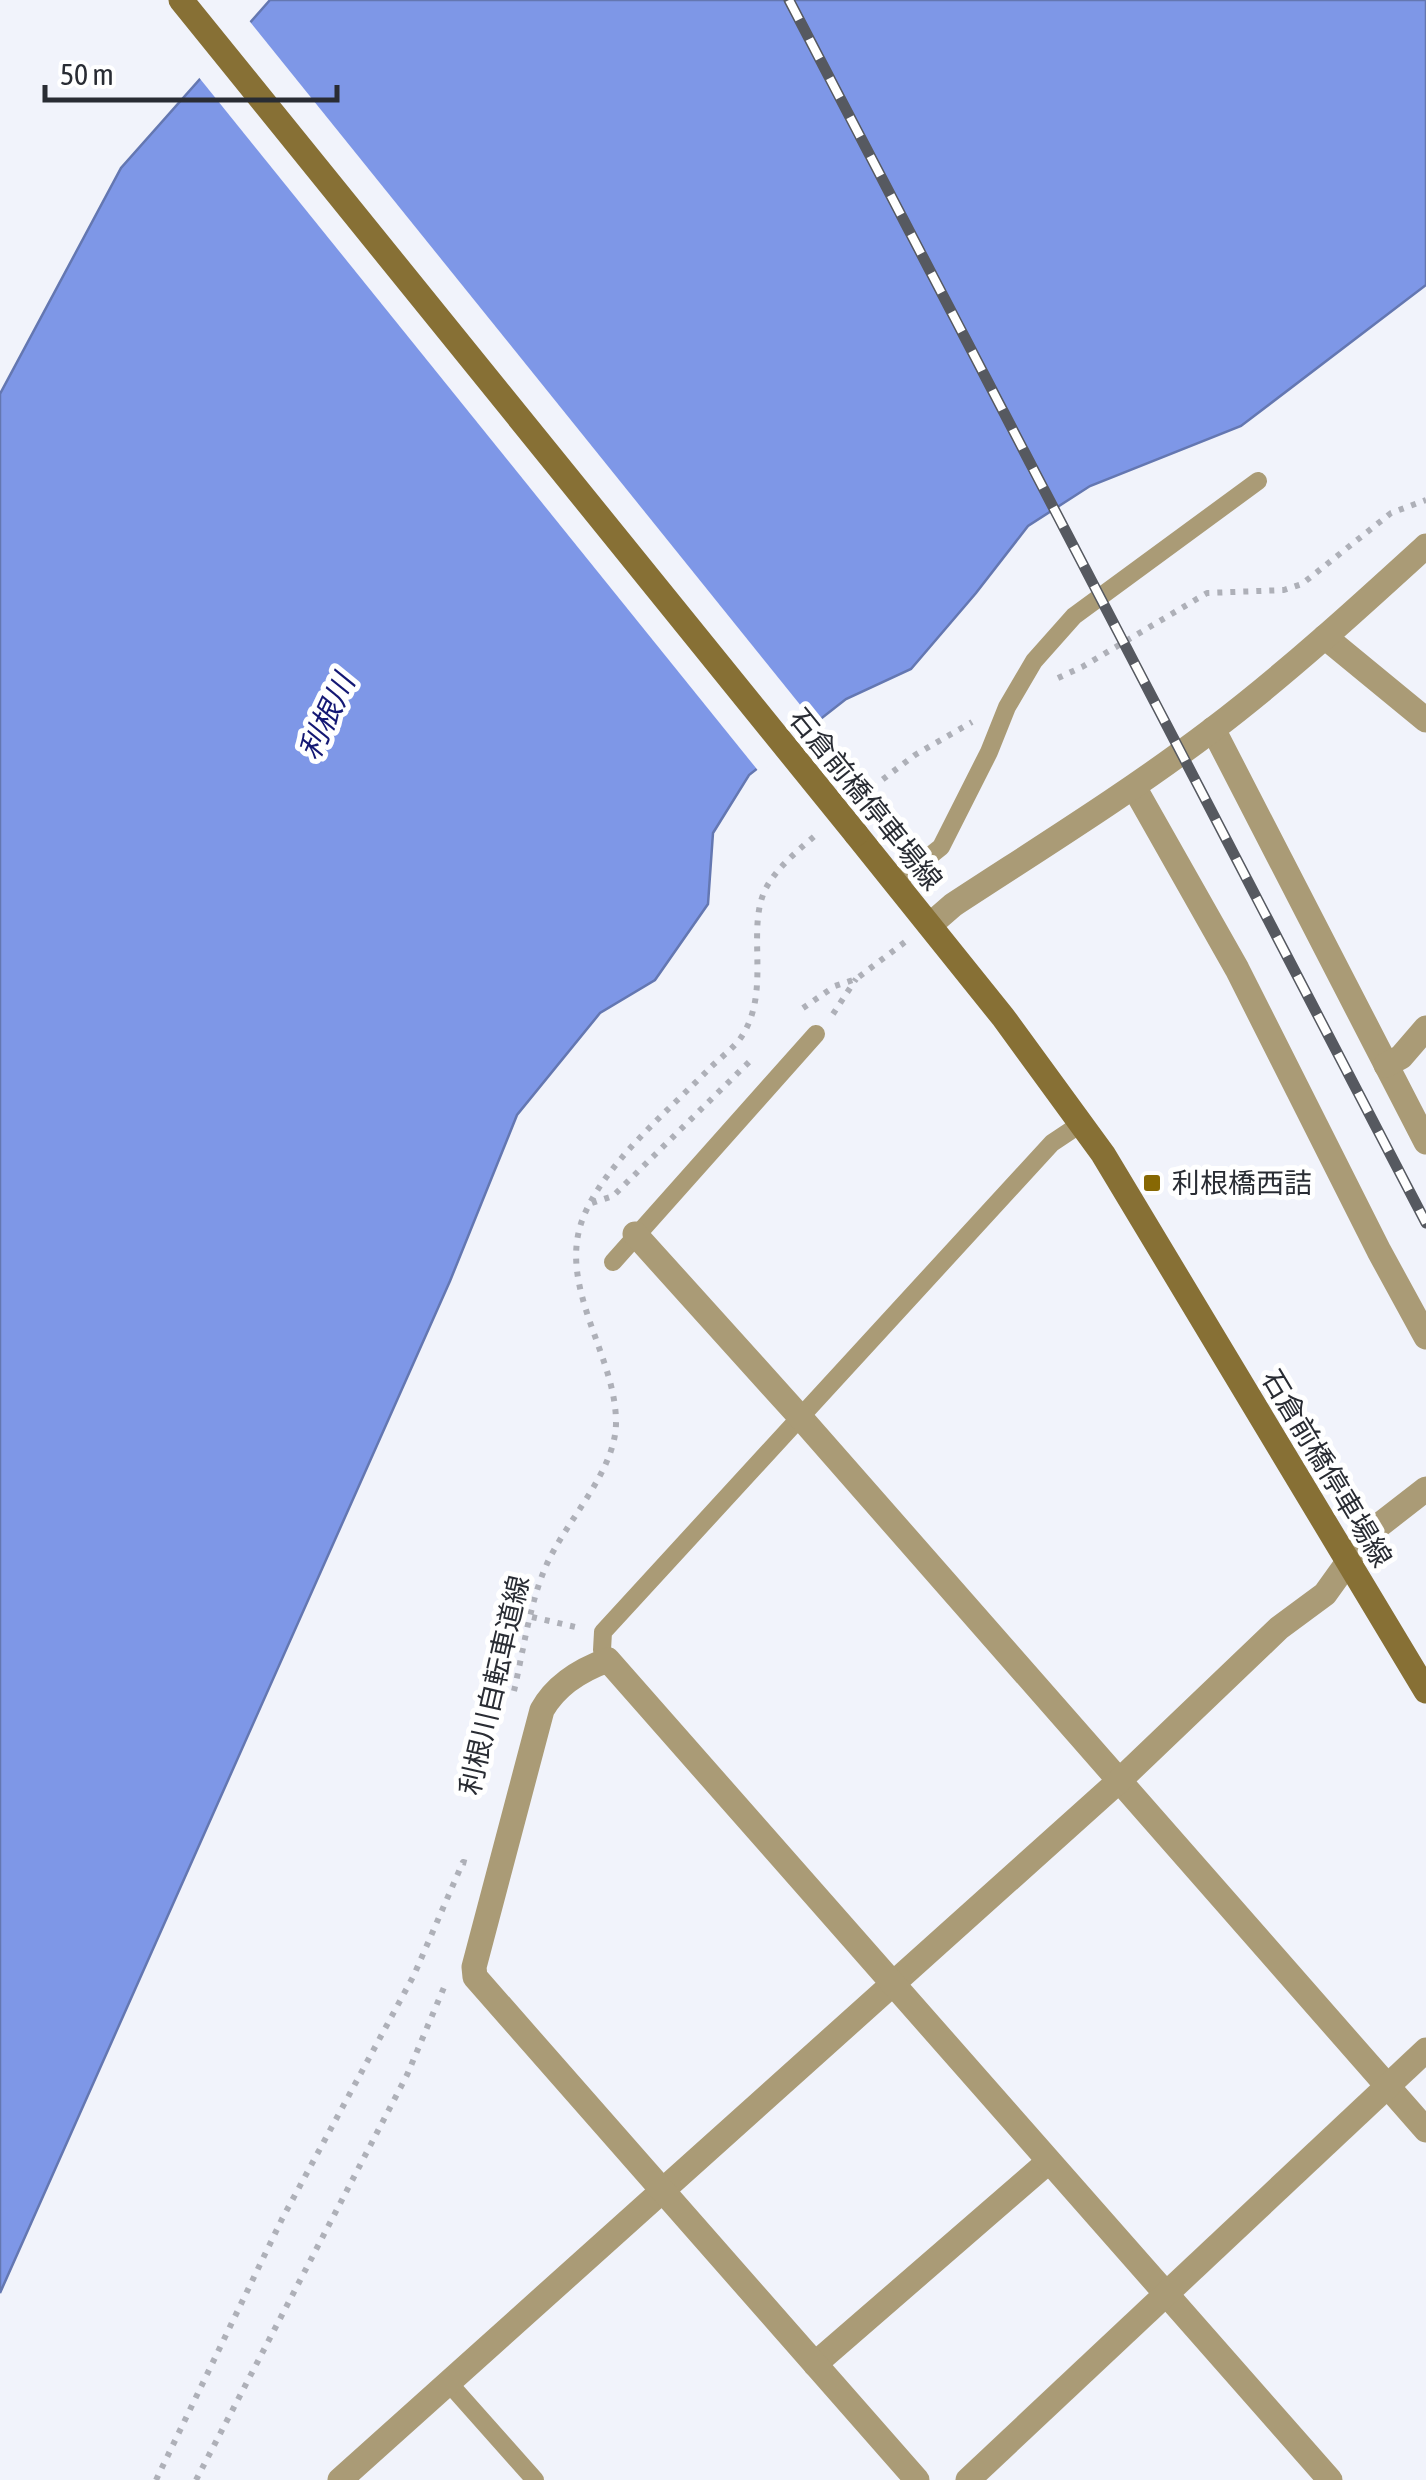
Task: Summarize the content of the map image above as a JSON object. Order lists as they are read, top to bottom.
{
  "streets": {
    "main road": ["石倉前橋停車場線"],
    "path": ["利根川自転車道線"]
  },
  "water": ["利根川"],
  "places": {
    "transit": ["利根橋西詰"]
  },
  "scale_bar": "50 m"
}
